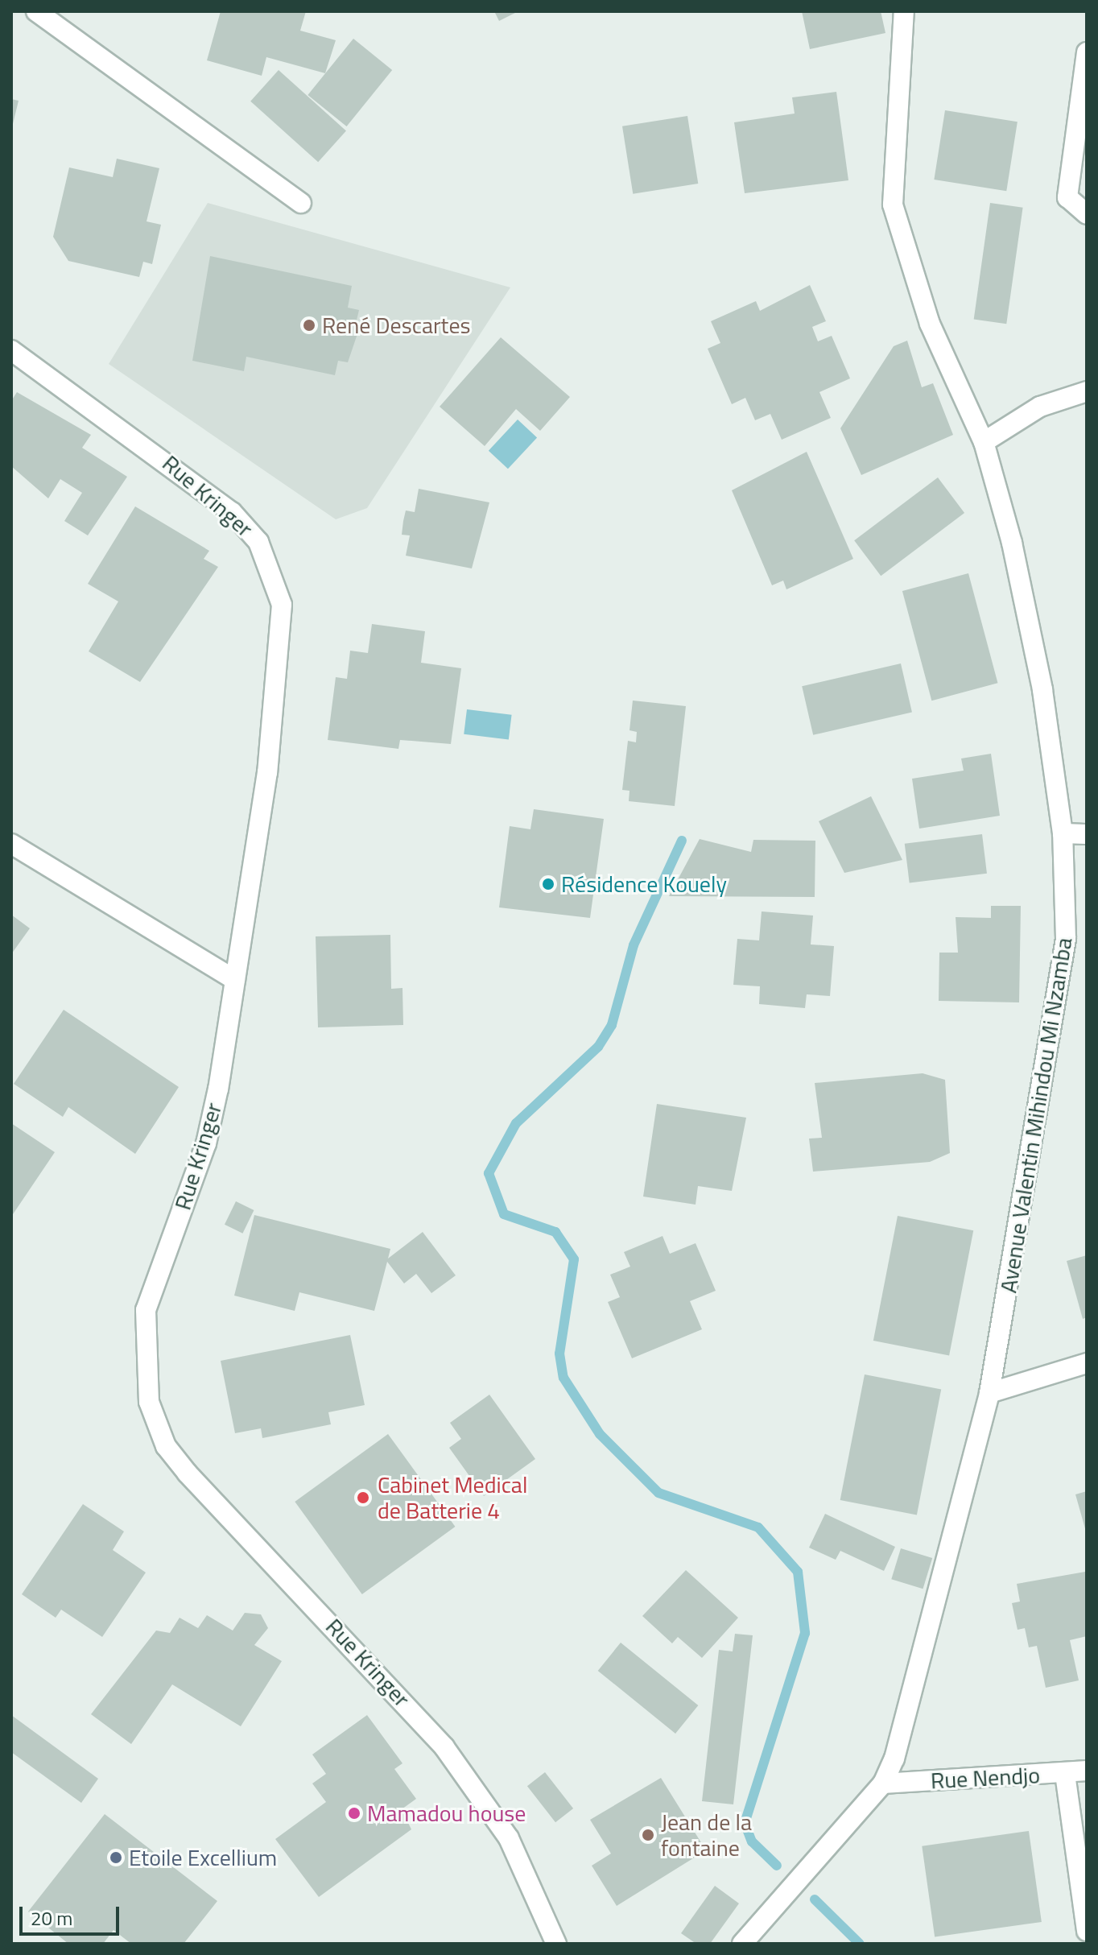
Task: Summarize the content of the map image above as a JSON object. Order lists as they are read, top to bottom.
{
  "streets": {
    "street": ["Rue Kringer", "Avenue Valentin Mihindou Mi Nzamba", "Rue Nendjo"]
  },
  "crossings": [
    ["Avenue Valentin Mihindou Mi Nzamba", "Rue Nendjo"]
  ],
  "places": [
    "René Descartes",
    "Résidence Kouely",
    "Cabinet Medical de Batterie 4",
    "Mamadou house",
    "Jean de la fontaine",
    "Etoile Excellium"
  ],
  "scale_bar": "20 m"
}
